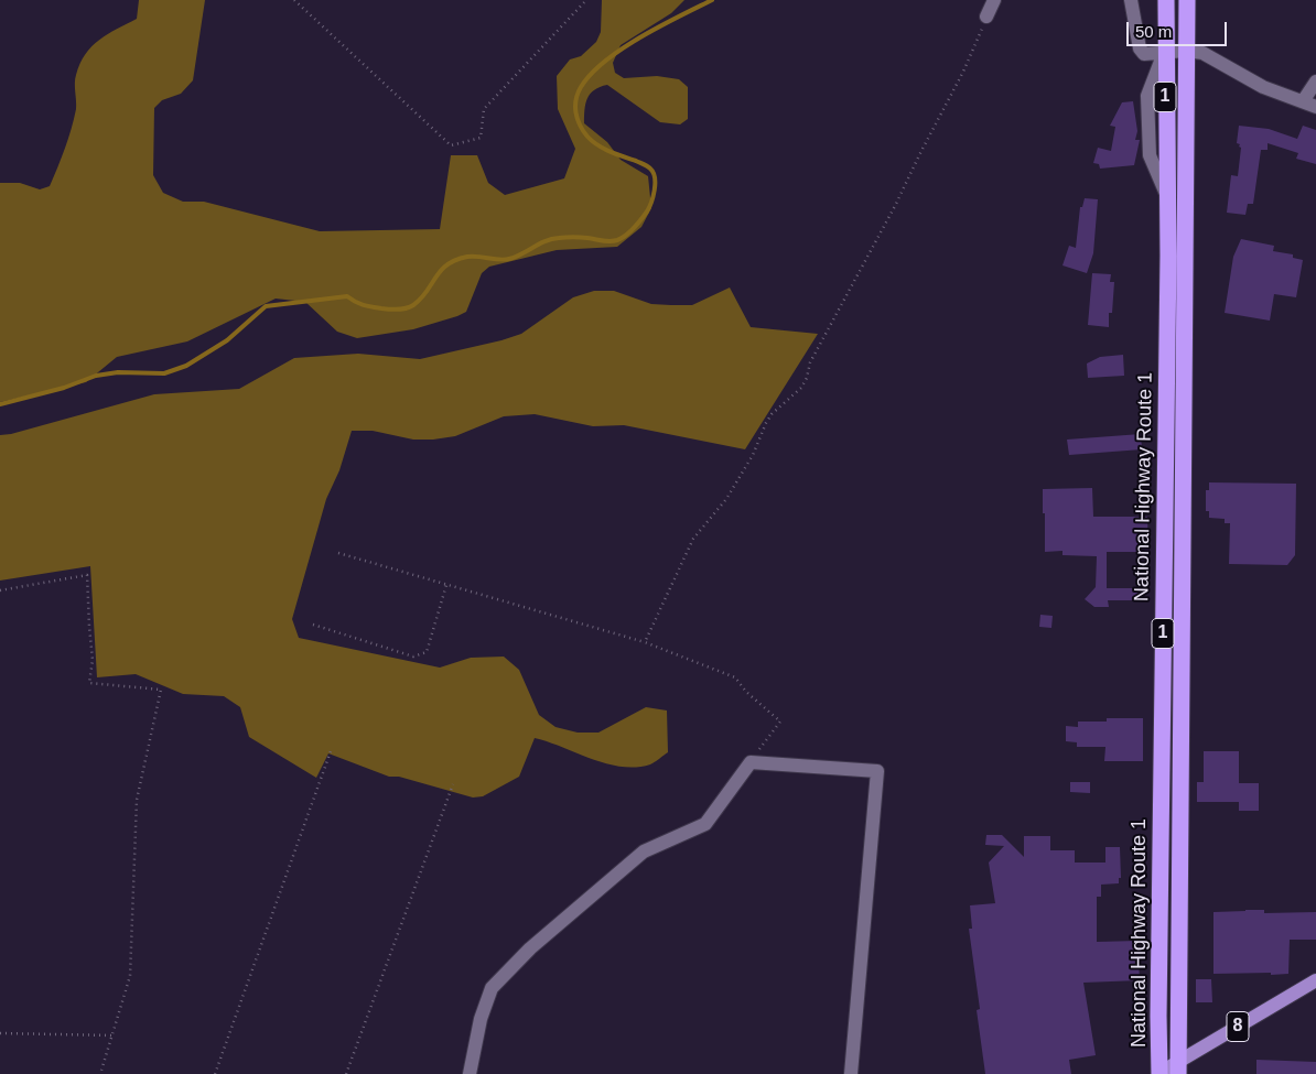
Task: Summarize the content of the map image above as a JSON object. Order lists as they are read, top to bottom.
{
  "streets": {
    "highway": ["1", "National Highway Route 1"],
    "main road": ["8"]
  },
  "crossings": [
    ["National Highway Route 1", "8"]
  ],
  "scale_bar": "50 m"
}
